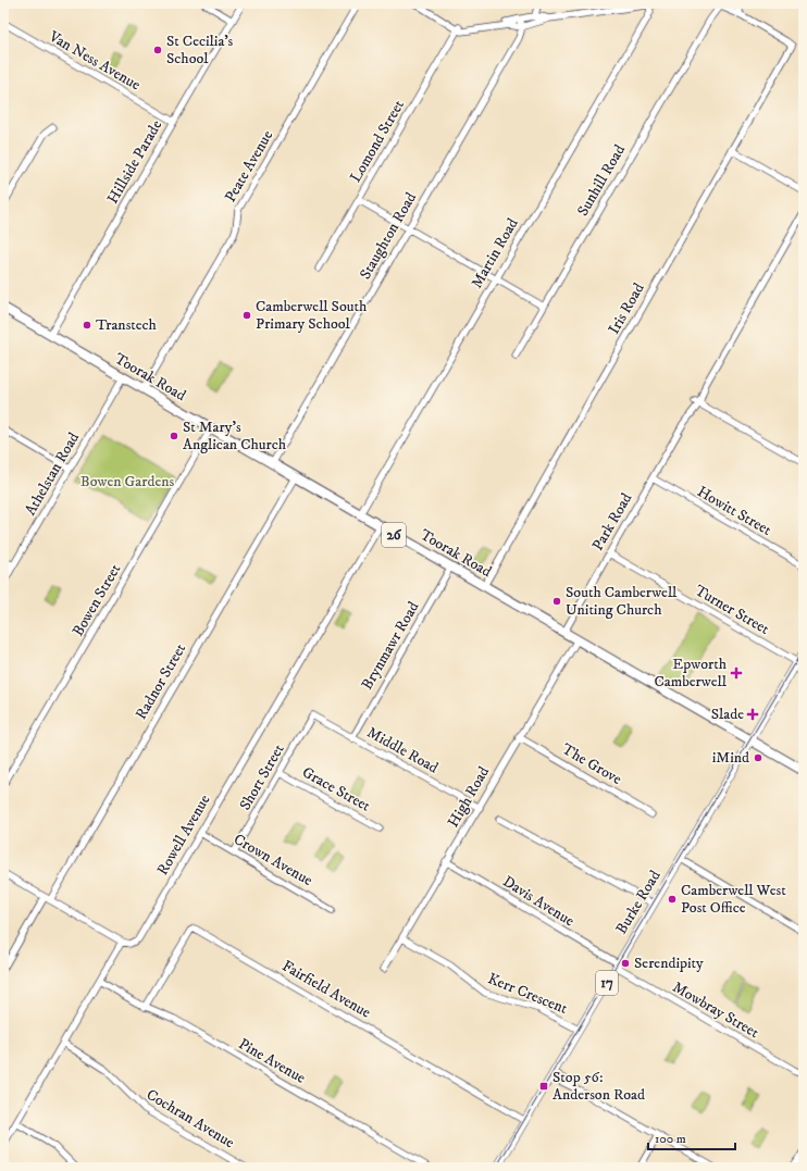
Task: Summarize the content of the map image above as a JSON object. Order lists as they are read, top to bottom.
{
  "streets": {
    "highway": ["Toorak Road", "26"],
    "main road": ["Burke Road", "17"],
    "street": [
      "Van Ness Avenue",
      "Lomond Street",
      "Hillside Parade",
      "Peate Avenue",
      "Sunhill Road",
      "Staughton Road",
      "Martin Road",
      "Iris Road",
      "Athelstan Road",
      "Howitt Street",
      "Park Road",
      "Bowen Street",
      "Turner Street",
      "Brynmawr Road",
      "Radnor Street",
      "Middle Road",
      "The Grove",
      "Short Street",
      "Grace Street",
      "High Road",
      "Rowell Avenue",
      "Crown Avenue",
      "Davis Avenue",
      "Fairfield Avenue",
      "Kerr Crescent",
      "Mowbray Street",
      "Pine Avenue",
      "Cochran Avenue"
    ]
  },
  "crossings": [
    ["Van Ness Avenue", "Hillside Parade"],
    ["Hillside Parade", "Toorak Road"],
    ["Peate Avenue", "Toorak Road"],
    ["Staughton Road", "Toorak Road"],
    ["Martin Road", "Toorak Road"],
    ["Iris Road", "Toorak Road"],
    ["Toorak Road", "Athelstan Road"],
    ["Toorak Road", "Park Road"],
    ["Toorak Road", "Bowen Street"],
    ["Toorak Road", "Brynmawr Road"],
    ["Toorak Road", "Radnor Street"],
    ["Toorak Road", "High Road"],
    ["Toorak Road", "Rowell Avenue"],
    ["Toorak Road", "Burke Road"],
    ["Howitt Street", "Park Road"],
    ["Park Road", "Turner Street"],
    ["Turner Street", "Burke Road"],
    ["Brynmawr Road", "Middle Road"],
    ["Middle Road", "Short Street"],
    ["Middle Road", "High Road"],
    ["The Grove", "High Road"],
    ["Short Street", "Grace Street"],
    ["Short Street", "Crown Avenue"],
    ["High Road", "Davis Avenue"],
    ["High Road", "Kerr Crescent"],
    ["Rowell Avenue", "Crown Avenue"],
    ["Davis Avenue", "Burke Road"],
    ["Davis Avenue", "Mowbray Street"],
    ["Burke Road", "Fairfield Avenue"],
    ["Burke Road", "Kerr Crescent"],
    ["Burke Road", "Mowbray Street"],
    ["Fairfield Avenue", "Pine Avenue"]
  ],
  "parks": ["Bowen Gardens"],
  "places": {
    "other": [
      "St Cecilia's School",
      "Camberwell South Primary School",
      "Transtech",
      "St Mary's Anglican Church",
      "South Camberwell Uniting Church",
      "iMind",
      "Camberwell West Post Office",
      "Serendipity"
    ],
    "health": ["Epworth Camberwell", "Slade"],
    "transit": ["Stop 56: Anderson Road"]
  },
  "scale_bar": "100 m"
}
